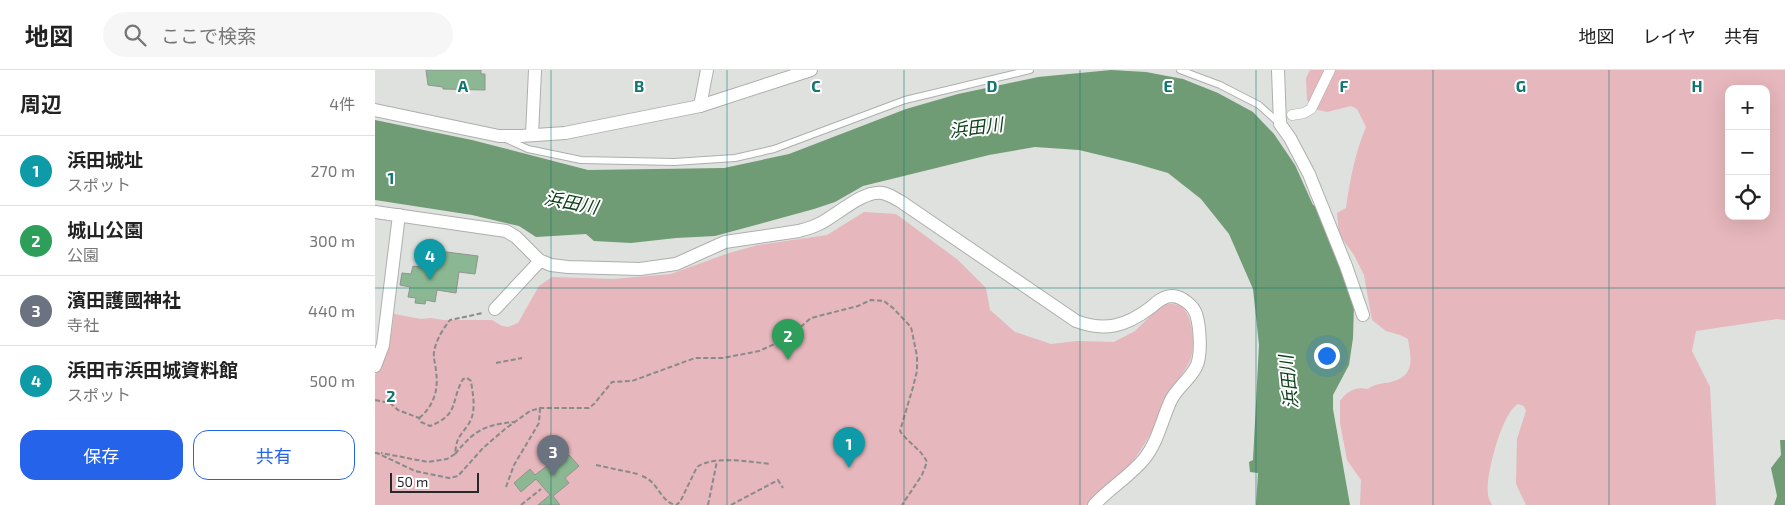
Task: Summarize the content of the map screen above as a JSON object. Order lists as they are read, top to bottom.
{
  "water": ["浜田川"],
  "scale_bar": "50 m",
  "page": {
    "header": "地図",
    "search": "ここで検索",
    "nav": ["地図", "レイヤ", "共有"],
    "heading": ["周辺", "4件"],
    "map_buttons": ["+", "−"],
    "list": [
      {
        "mark": "1",
        "name": "浜田城址",
        "note": "スポット",
        "value": "270 m"
      },
      {
        "mark": "2",
        "name": "城山公園",
        "note": "公園",
        "value": "300 m"
      },
      {
        "mark": "3",
        "name": "濱田護國神社",
        "note": "寺社",
        "value": "440 m"
      },
      {
        "mark": "4",
        "name": "浜田市浜田城資料館",
        "note": "スポット",
        "value": "500 m"
      }
    ],
    "pins": [
      "4",
      "2",
      "1",
      "3"
    ],
    "buttons": ["保存", "共有"],
    "scale": "50 m"
  },
  "grid": {
    "columns": [
      "A",
      "B",
      "C",
      "D",
      "E",
      "F",
      "G",
      "H"
    ],
    "rows": ["1", "2"]
  }
}
